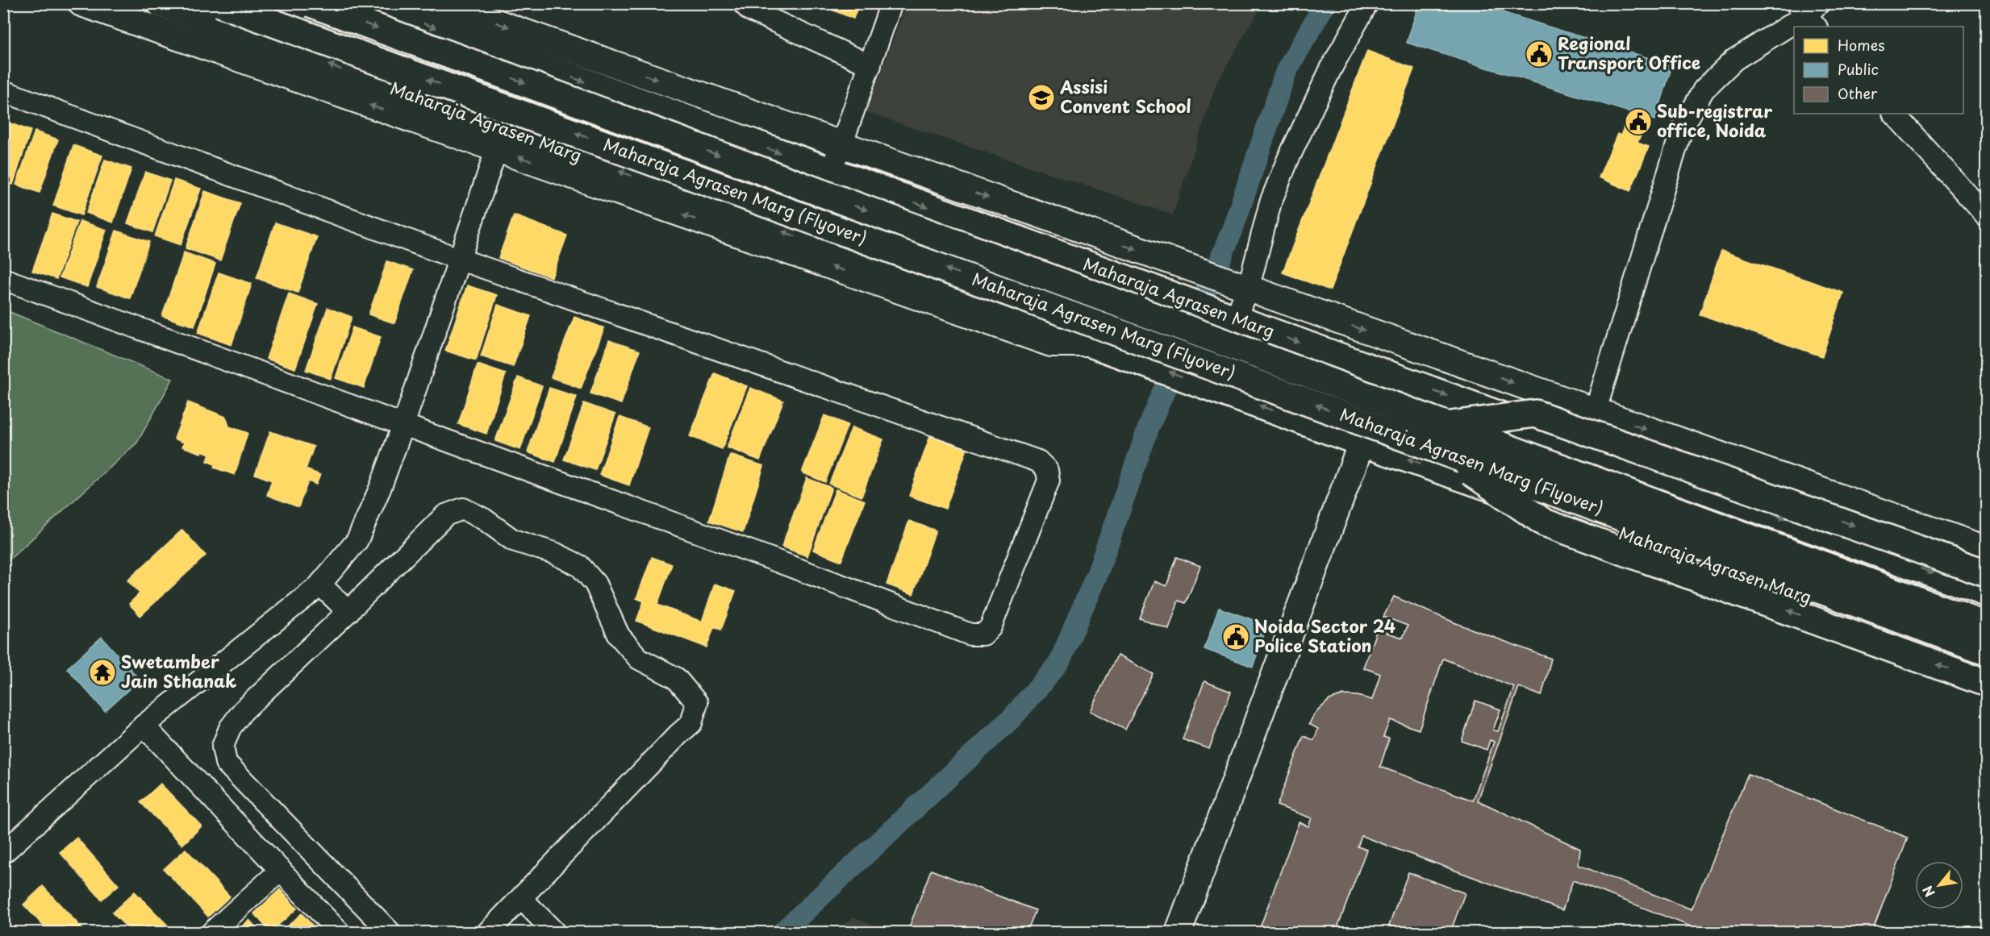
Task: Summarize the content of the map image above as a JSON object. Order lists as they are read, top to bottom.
{
  "streets": {
    "main road": ["Maharaja Agrasen Marg", "Maharaja Agrasen Marg (Flyover)"]
  },
  "places": {
    "public building": ["Regional Transport Office", "Sub-registrar office, Noida", "Noida Sector 24 Police Station"],
    "school or university": ["Assisi Convent School"],
    "temple": ["Swetamber Jain Sthanak"]
  },
  "legend": ["Homes", "Public", "Other"],
  "north": "bottom left"
}
